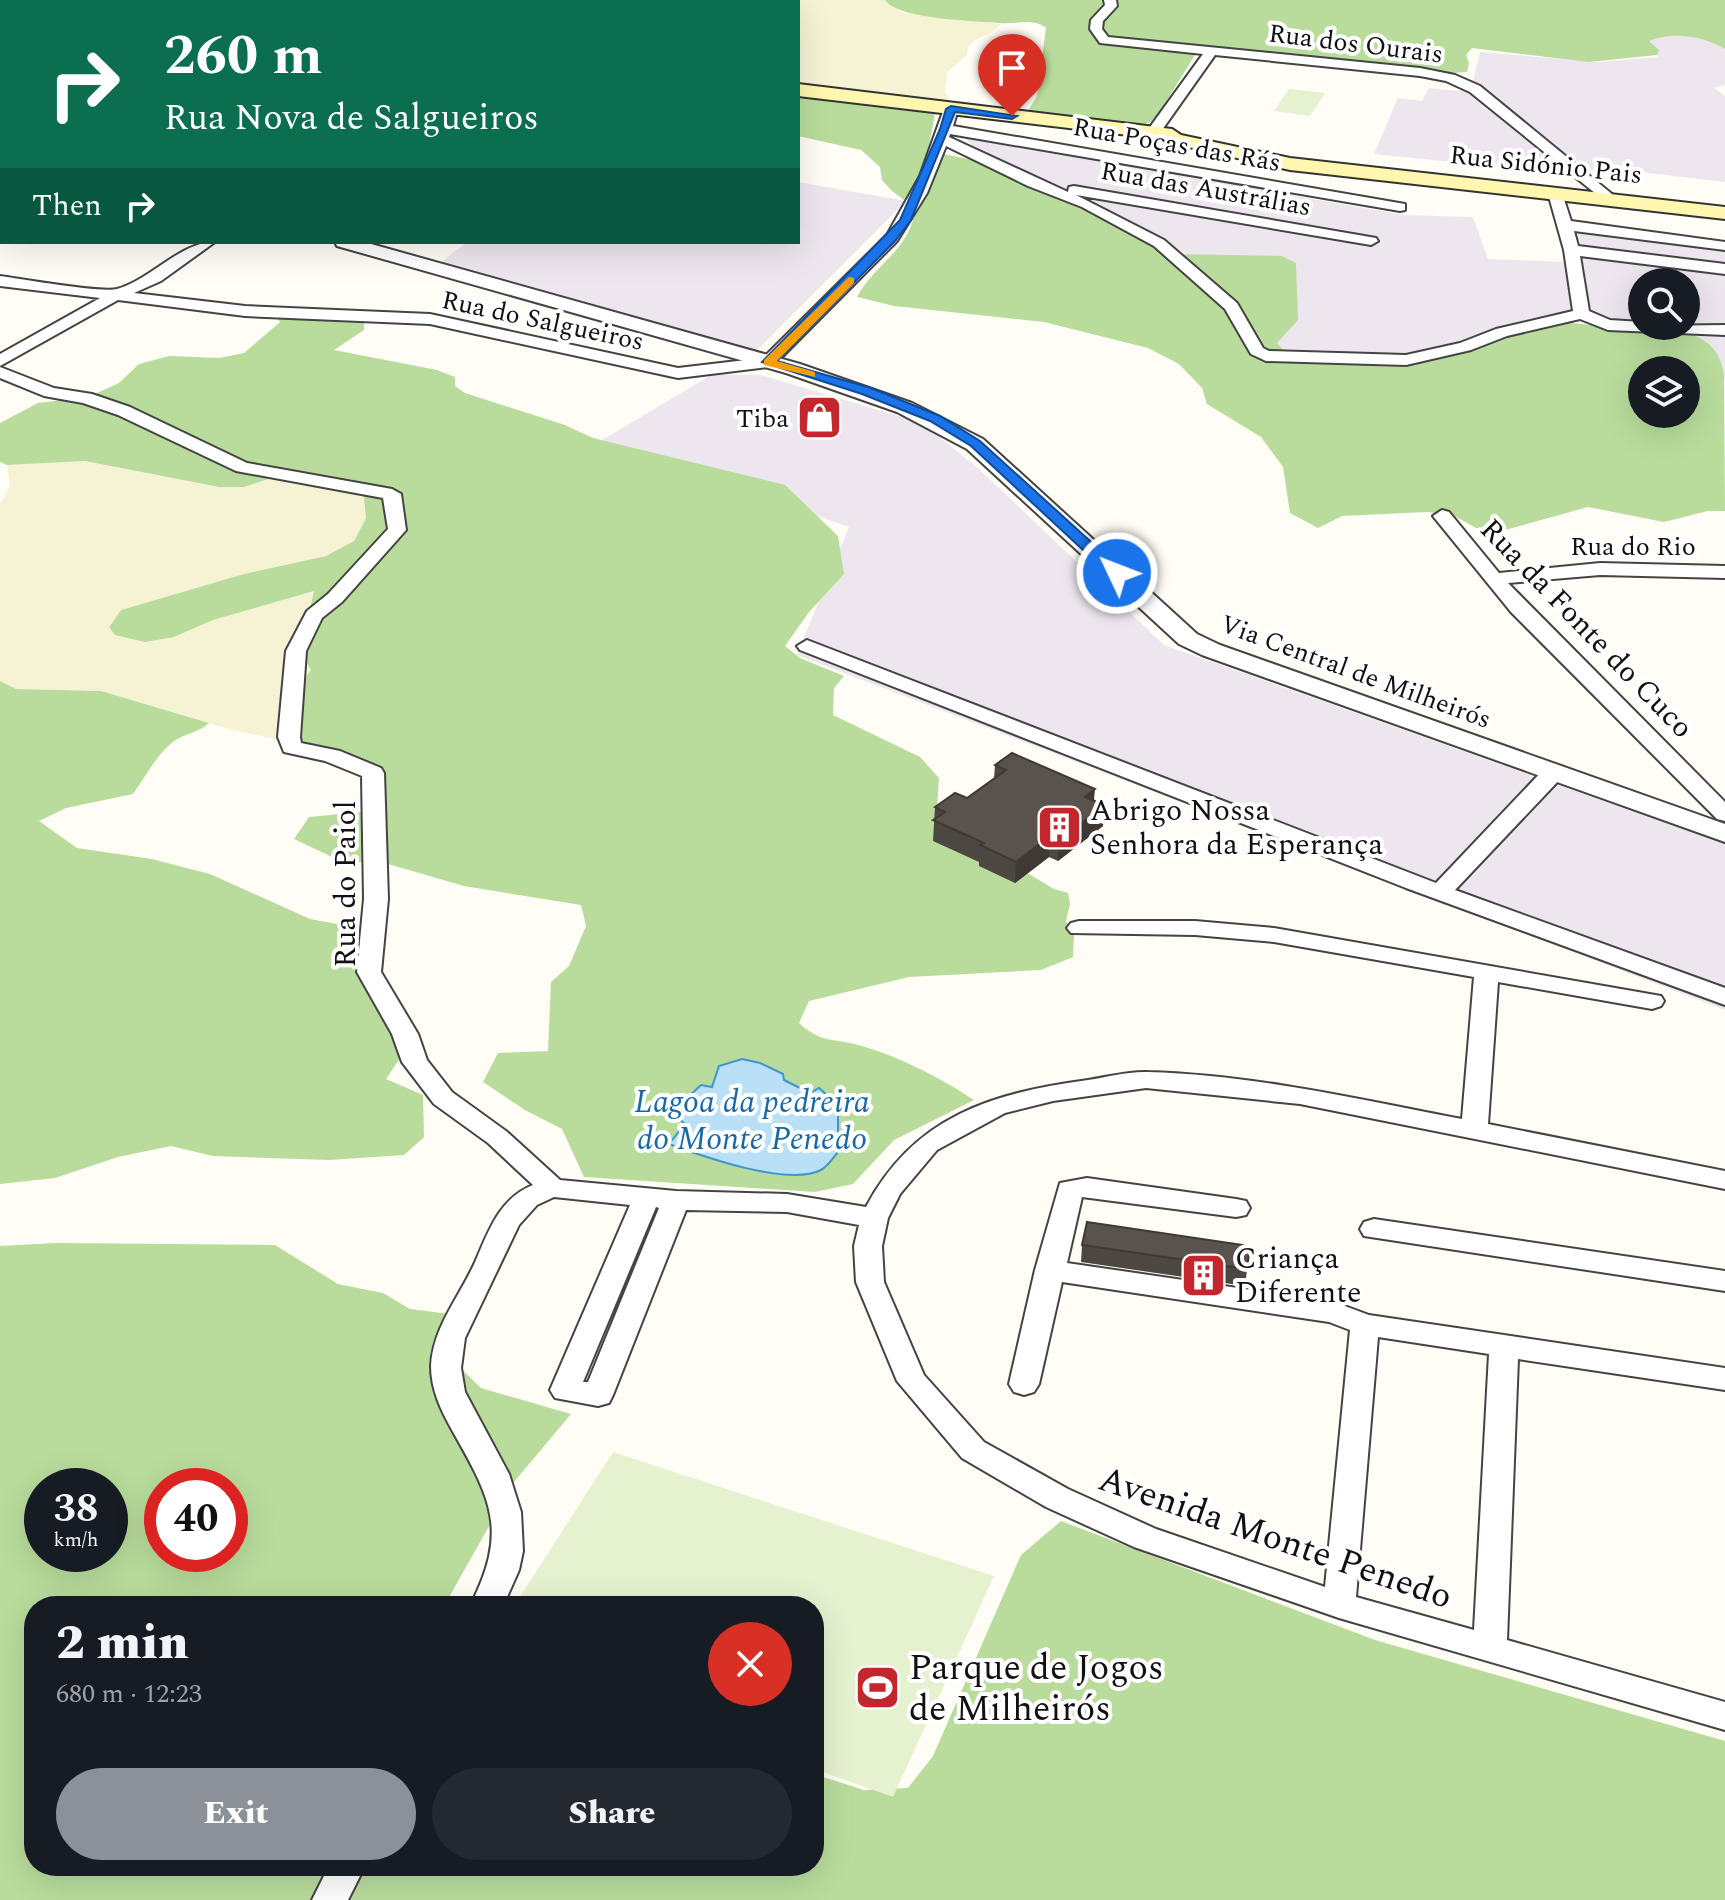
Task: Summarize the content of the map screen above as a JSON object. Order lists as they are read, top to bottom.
{
  "streets": {
    "main road": ["Rua Sidónio Pais"],
    "street": [
      "Rua dos Ourais",
      "Rua Poças das Rás",
      "Rua das Austrálias",
      "Rua do Salgueiros",
      "Rua do Rio",
      "Rua da Fonte do Cuco",
      "Via Central de Milheirós",
      "Rua do Paiol",
      "Avenida Monte Penedo"
    ]
  },
  "crossings": [
    ["Rua dos Ourais", "Rua Sidónio Pais"],
    ["Rua do Salgueiros", "Via Central de Milheirós"],
    ["Rua do Rio", "Rua da Fonte do Cuco"]
  ],
  "water": ["Lagoa da pedreira do Monte Penedo"],
  "places": {
    "shop": ["Tiba"],
    "building": ["Abrigo Nossa Senhora da Esperança", "Criança Diferente"],
    "sports": ["Parque de Jogos de Milheirós"]
  },
  "page": {
    "turn": ["260 m", "Rua Nova de Salgueiros"],
    "then": "Then",
    "speed": "38 km/h",
    "limit": "40",
    "heading": ["2 min", "680 m · 12:23"],
    "buttons": ["Exit", "Share"]
  }
}
